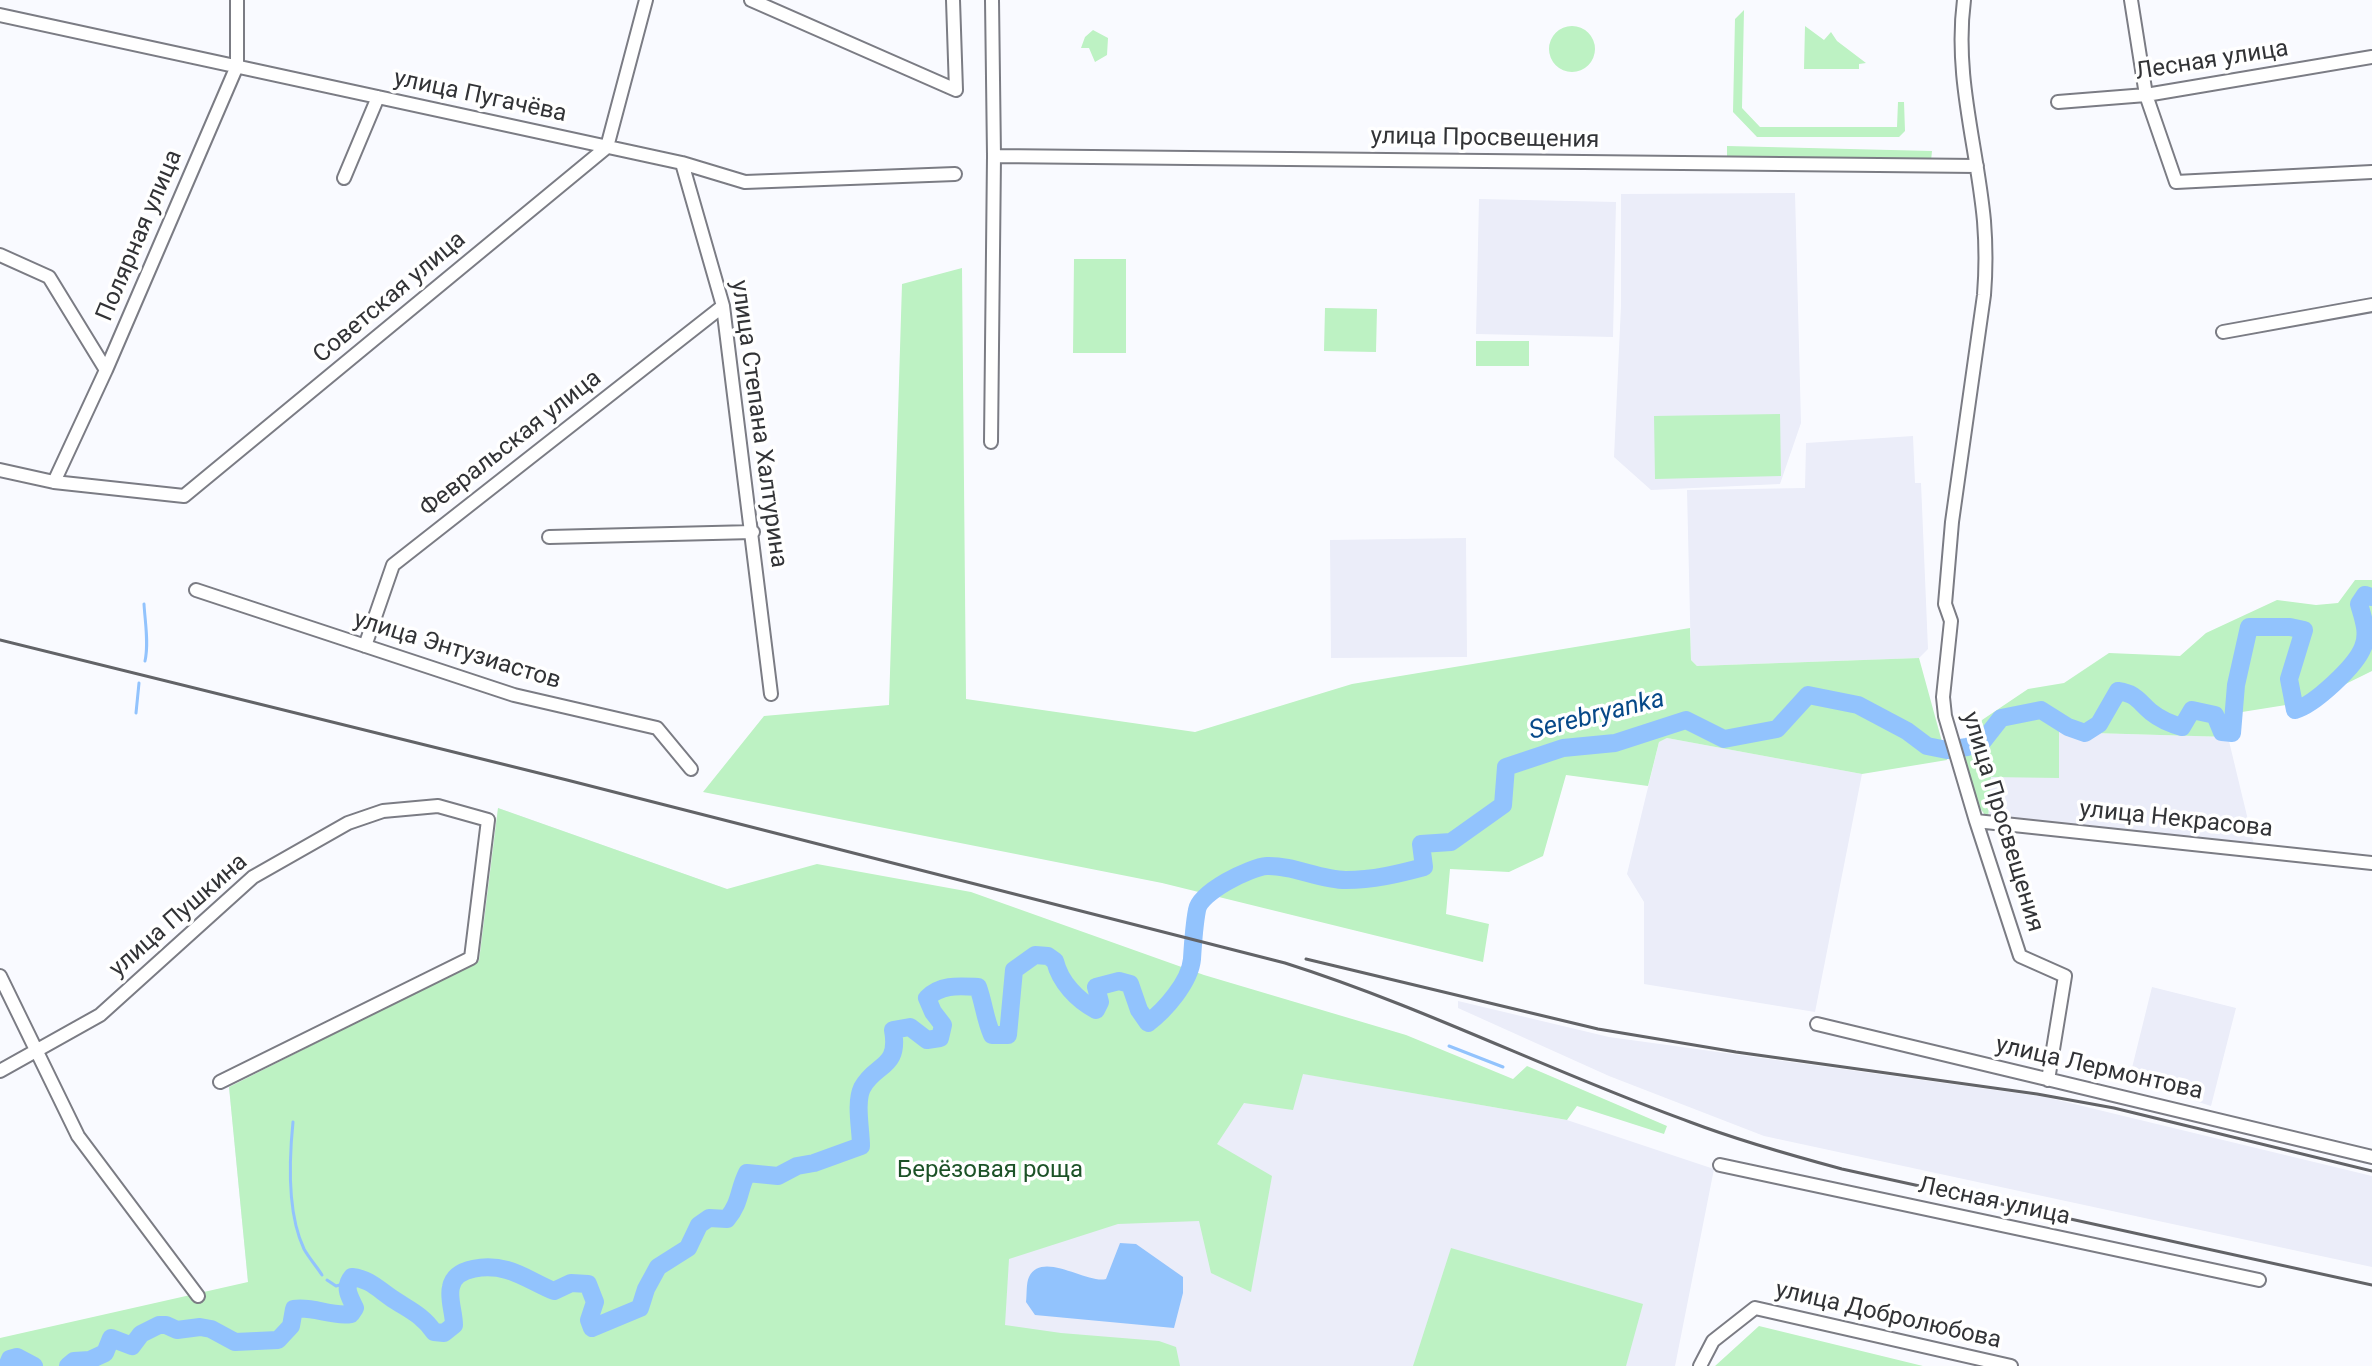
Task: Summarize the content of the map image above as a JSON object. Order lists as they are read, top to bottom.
{
  "streets": {
    "street": [
      "Лесная улица",
      "улица Пугачёва",
      "улица Просвещения",
      "Полярная улица",
      "Советская улица",
      "улица Степана Халтурина",
      "Февральская улица",
      "улица Энтузиастов",
      "улица Некрасова",
      "улица Пушкина",
      "улица Лермонтова",
      "улица Добролюбова"
    ]
  },
  "crossings": [
    ["улица Пугачёва", "Полярная улица"],
    ["улица Пугачёва", "Советская улица"],
    ["улица Пугачёва", "улица Степана Халтурина"],
    ["улица Просвещения", "улица Некрасова"],
    ["улица Просвещения", "улица Лермонтова"],
    ["Полярная улица", "Советская улица"],
    ["улица Степана Халтурина", "Февральская улица"],
    ["Февральская улица", "улица Энтузиастов"]
  ],
  "water": ["Serebryanka"],
  "parks": ["Берёзовая роща"]
}
